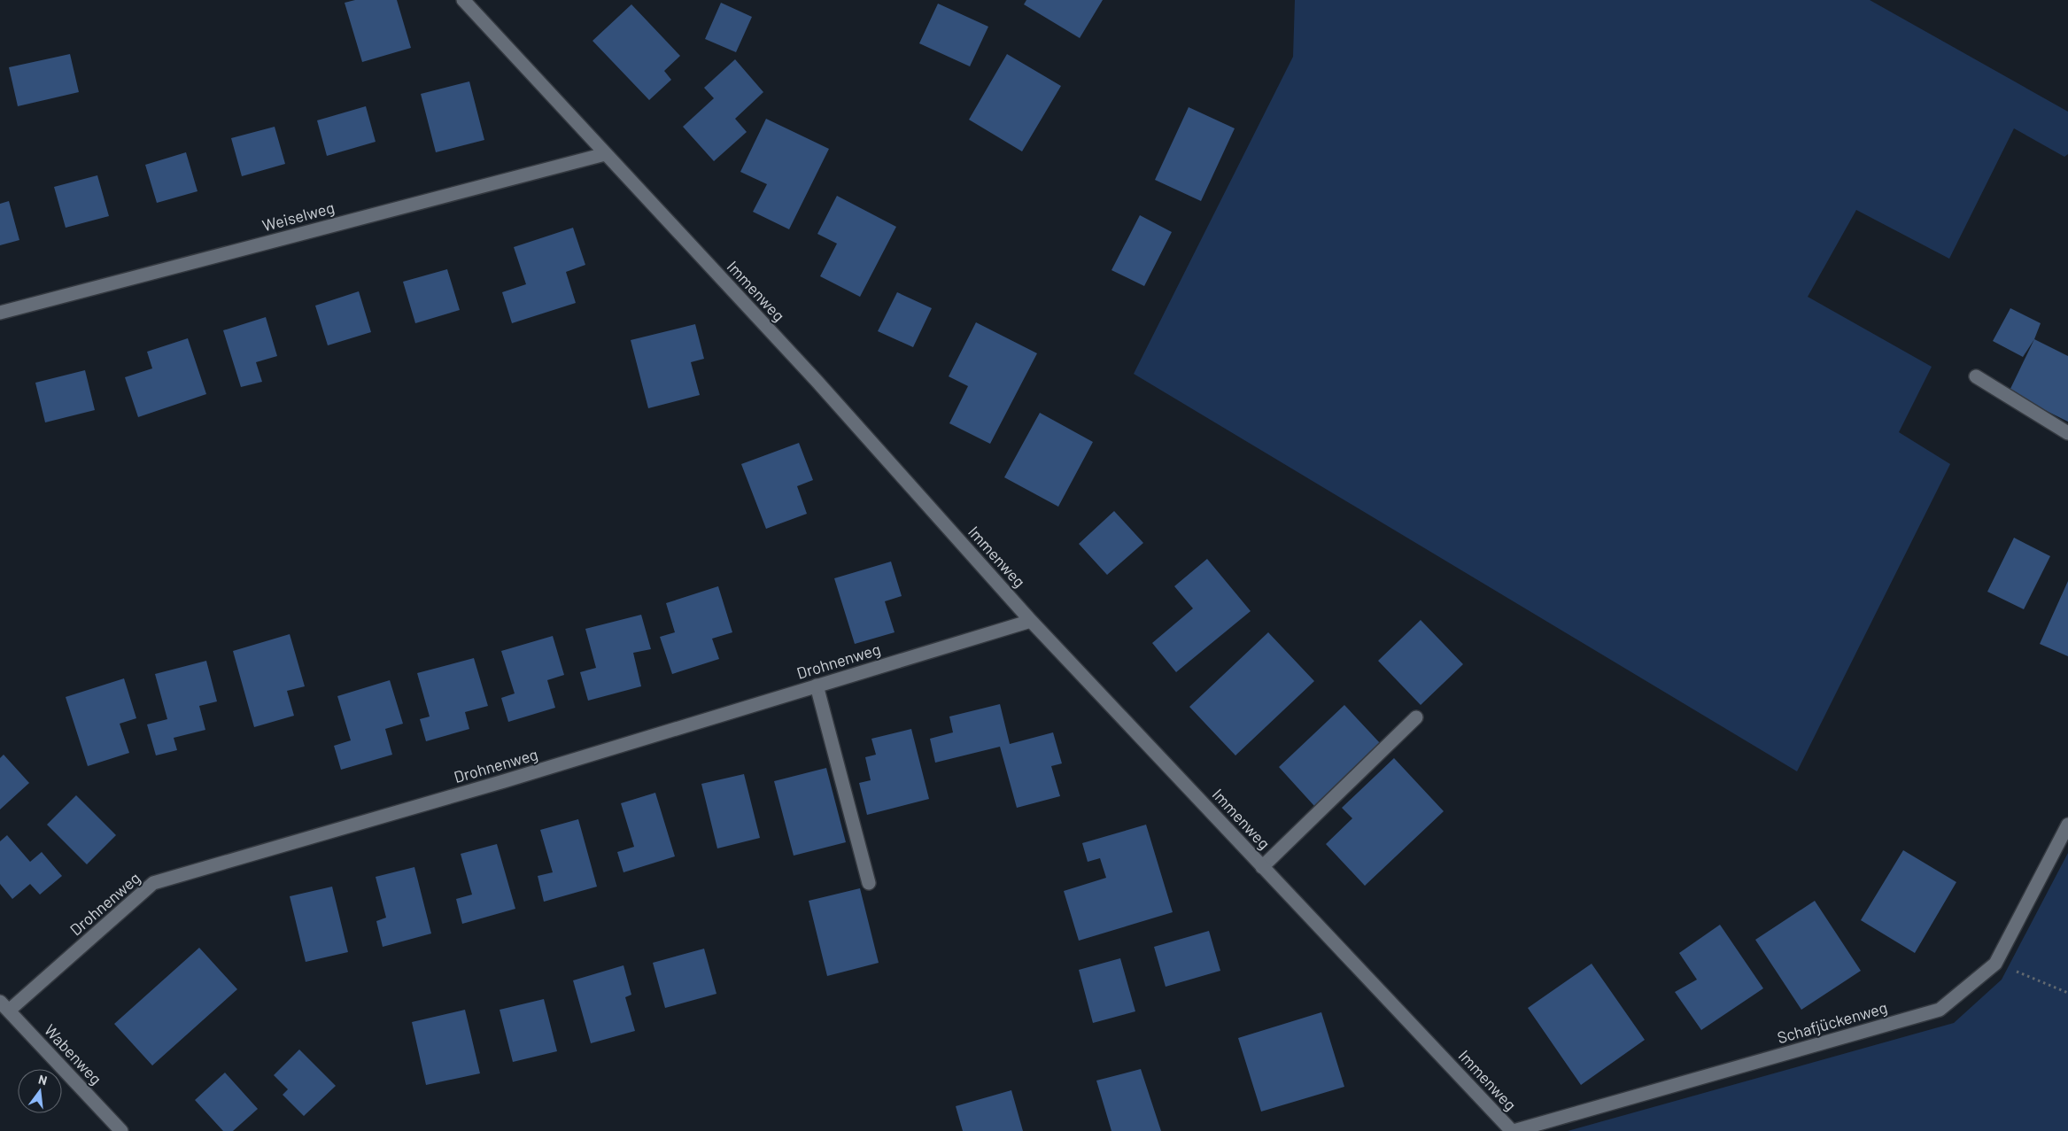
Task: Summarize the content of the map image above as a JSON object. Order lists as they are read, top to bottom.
{
  "streets": {
    "street": [
      "Weiselweg",
      "Immenweg",
      "Drohnenweg",
      "Schafjückenweg",
      "Wabenweg"
    ]
  },
  "crossings": [
    ["Weiselweg", "Immenweg"],
    ["Immenweg", "Drohnenweg"],
    ["Immenweg", "Schafjückenweg"],
    ["Drohnenweg", "Wabenweg"]
  ],
  "north": "top"
}
